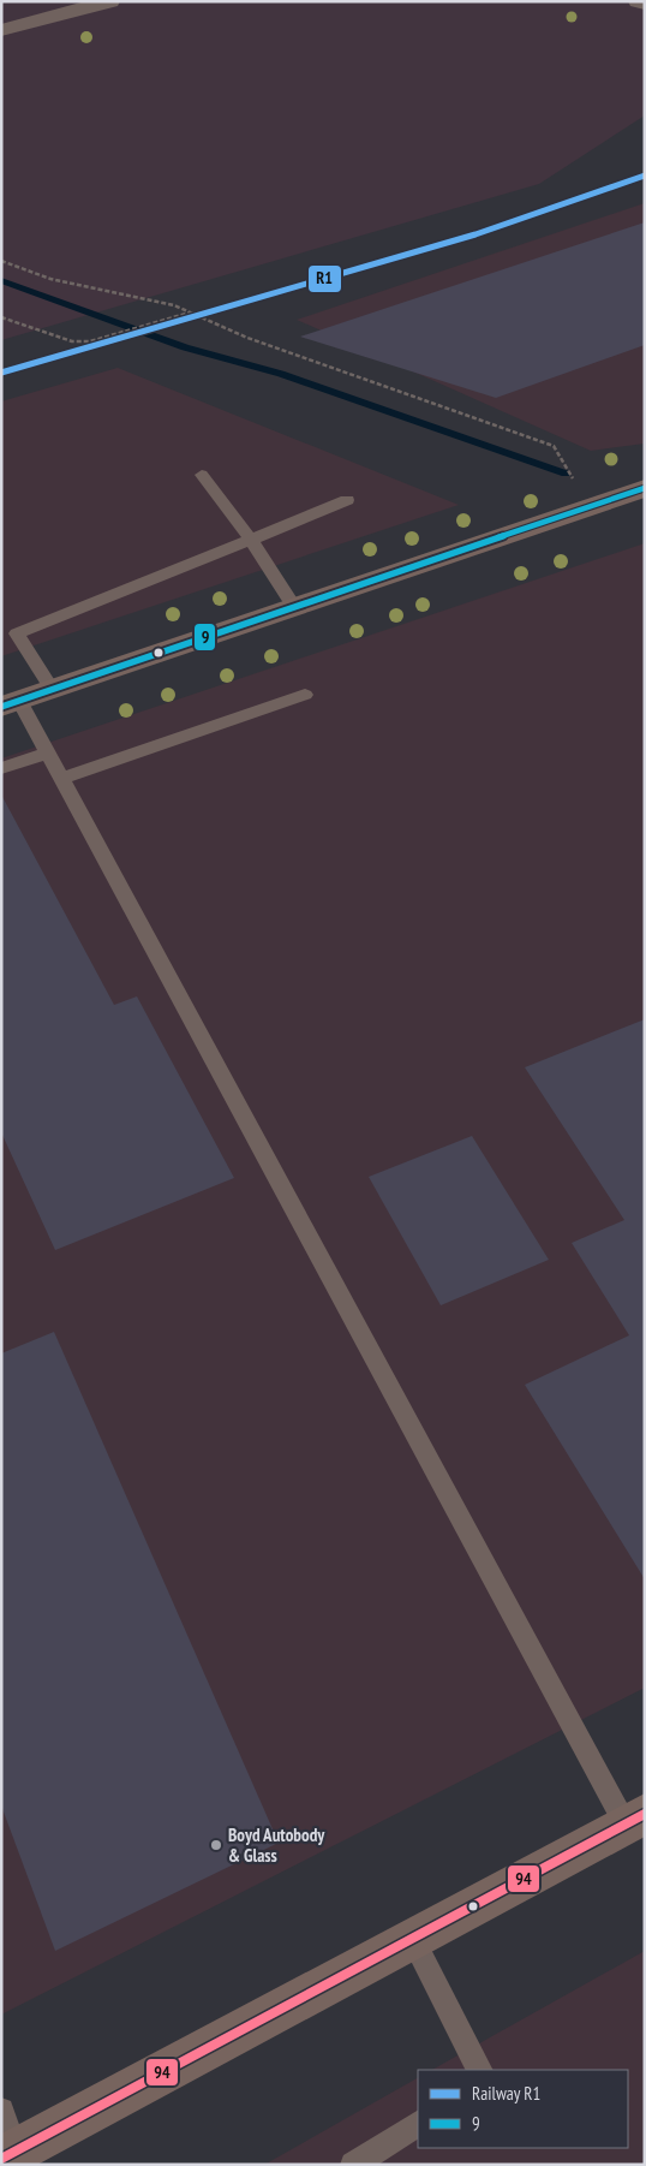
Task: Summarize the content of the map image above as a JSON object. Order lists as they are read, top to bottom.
{
  "places": ["Boyd Autobody & Glass"],
  "lines": ["rail line R1", "transit line 9", "transit line 94"],
  "legend": ["Railway R1", "9"]
}
